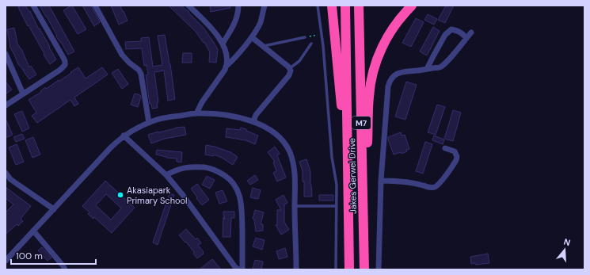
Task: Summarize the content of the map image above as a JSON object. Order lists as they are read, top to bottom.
{
  "streets": {
    "highway": ["M7", "Jakes Gerwel Drive"]
  },
  "places": ["Akasiapark Primary School"],
  "scale_bar": "100 m",
  "north": "top"
}
